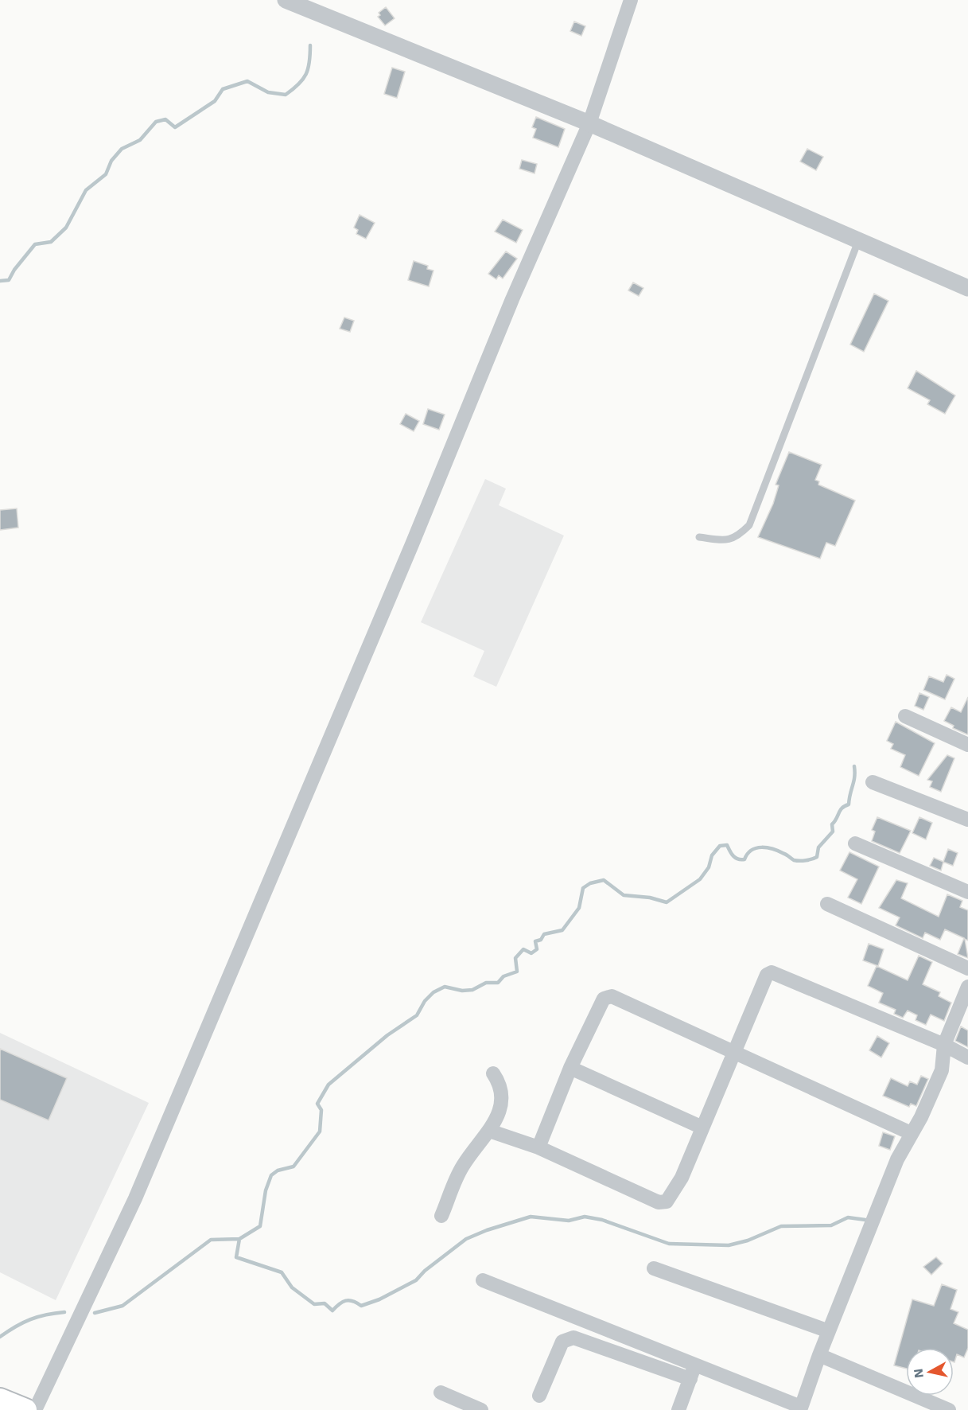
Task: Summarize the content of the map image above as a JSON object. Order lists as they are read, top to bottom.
{
  "north": "left"
}
